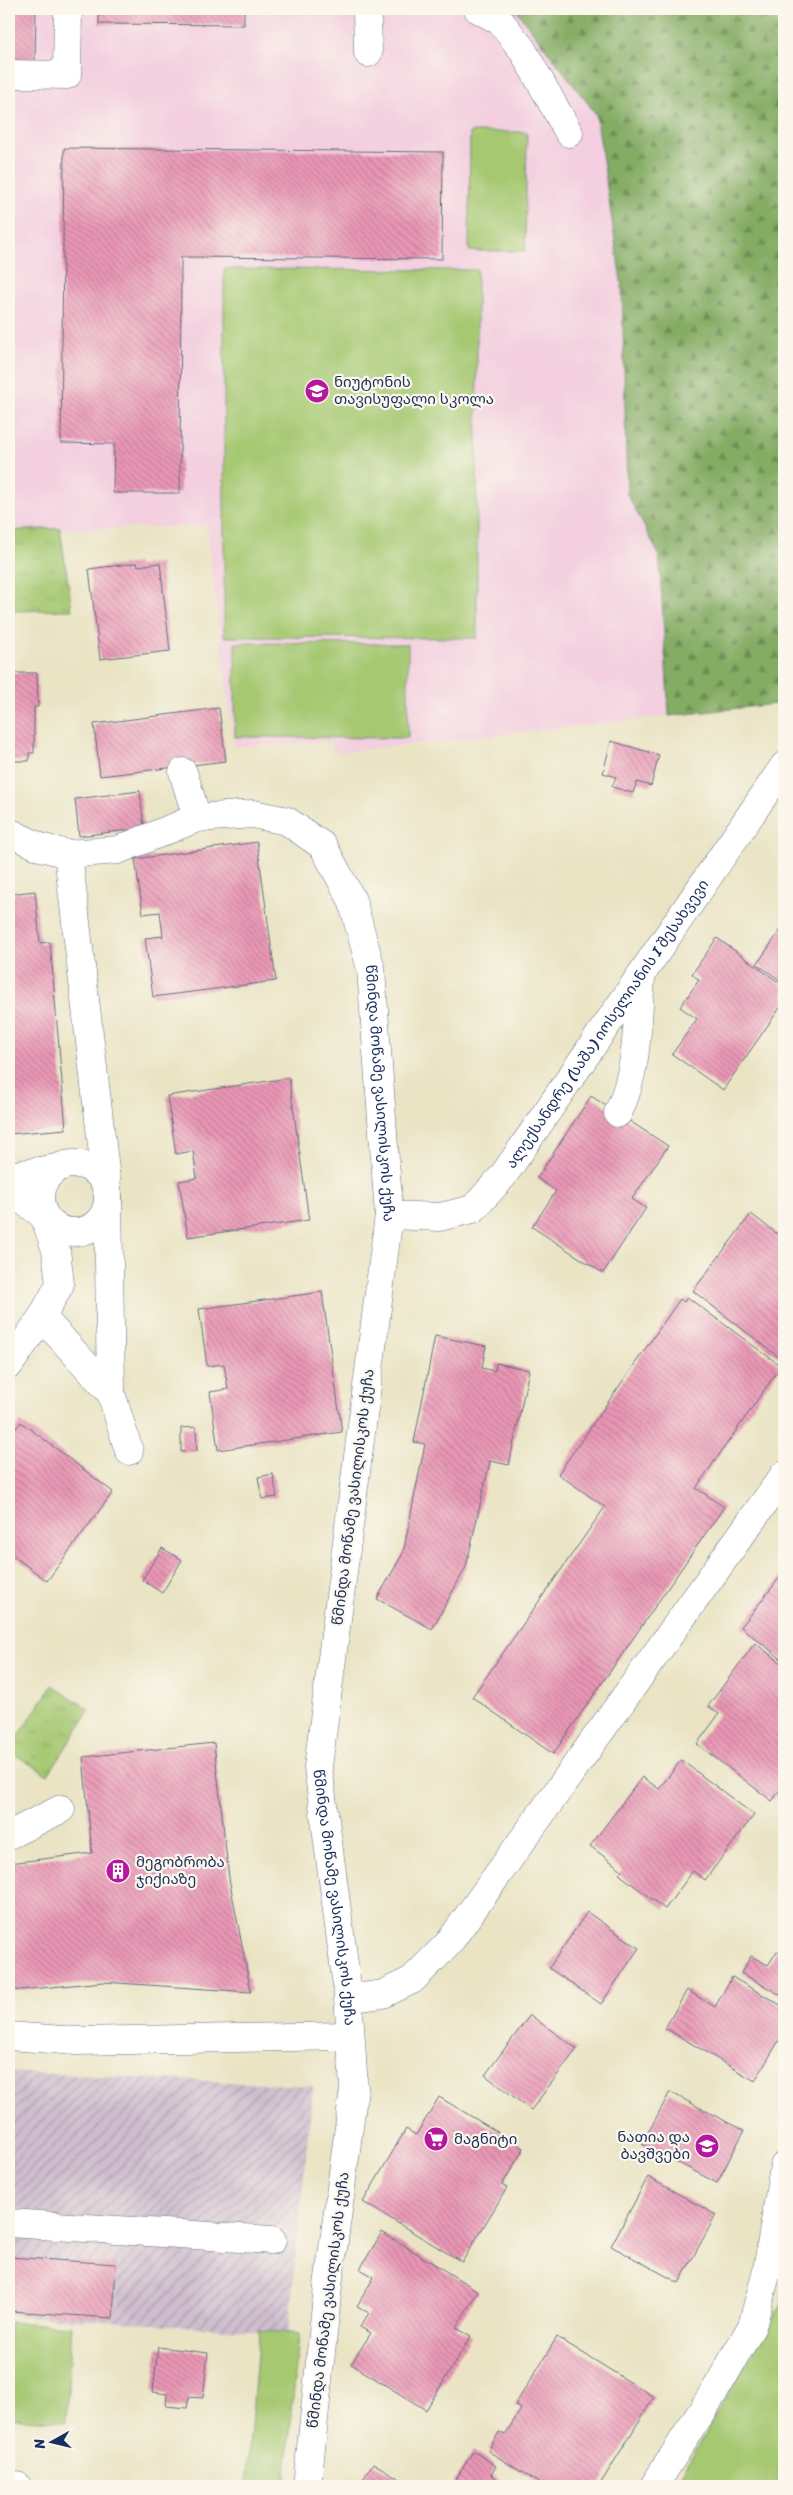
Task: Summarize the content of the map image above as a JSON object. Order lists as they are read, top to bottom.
{
  "streets": {
    "street": ["ალექსანდრე (საშა) იოსელიანის I შესახვევი", "წმინდა მოწამე ვასილისკოს ქუჩა"]
  },
  "crossings": [
    ["ალექსანდრე (საშა) იოსელიანის I შესახვევი", "წმინდა მოწამე ვასილისკოს ქუჩა"]
  ],
  "places": {
    "school or university": ["ნიუტონის თავისუფალი სკოლა", "ნათია და ბავშვები"],
    "building": ["მეგობრობა ჯიქიაზე"],
    "supermarket": ["მაგნიტი"]
  },
  "north": "left"
}
